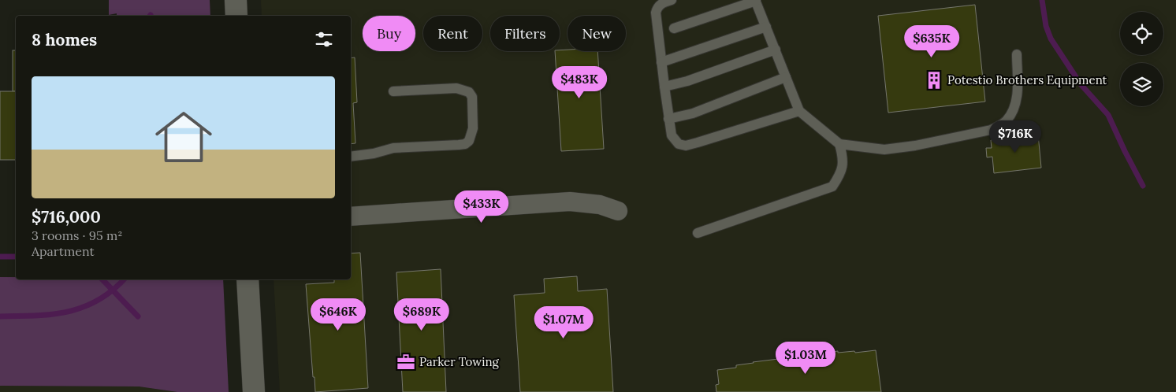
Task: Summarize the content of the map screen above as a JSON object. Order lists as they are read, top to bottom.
{
  "places": {
    "building": ["Potestio Brothers Equipment"],
    "office": ["Parker Towing"]
  },
  "page": {
    "chip": [
      "Buy",
      "Rent",
      "Filters",
      "New"
    ],
    "heading": "8 homes",
    "price": [
      "$635K",
      "$483K",
      "$716K",
      "$433K",
      "$646K",
      "$689K",
      "$1.07M",
      "$1.03M"
    ],
    "list": [
      {
        "name": "$716,000",
        "note": "3 rooms · 95 m² · Apartment"
      }
    ]
  }
}
